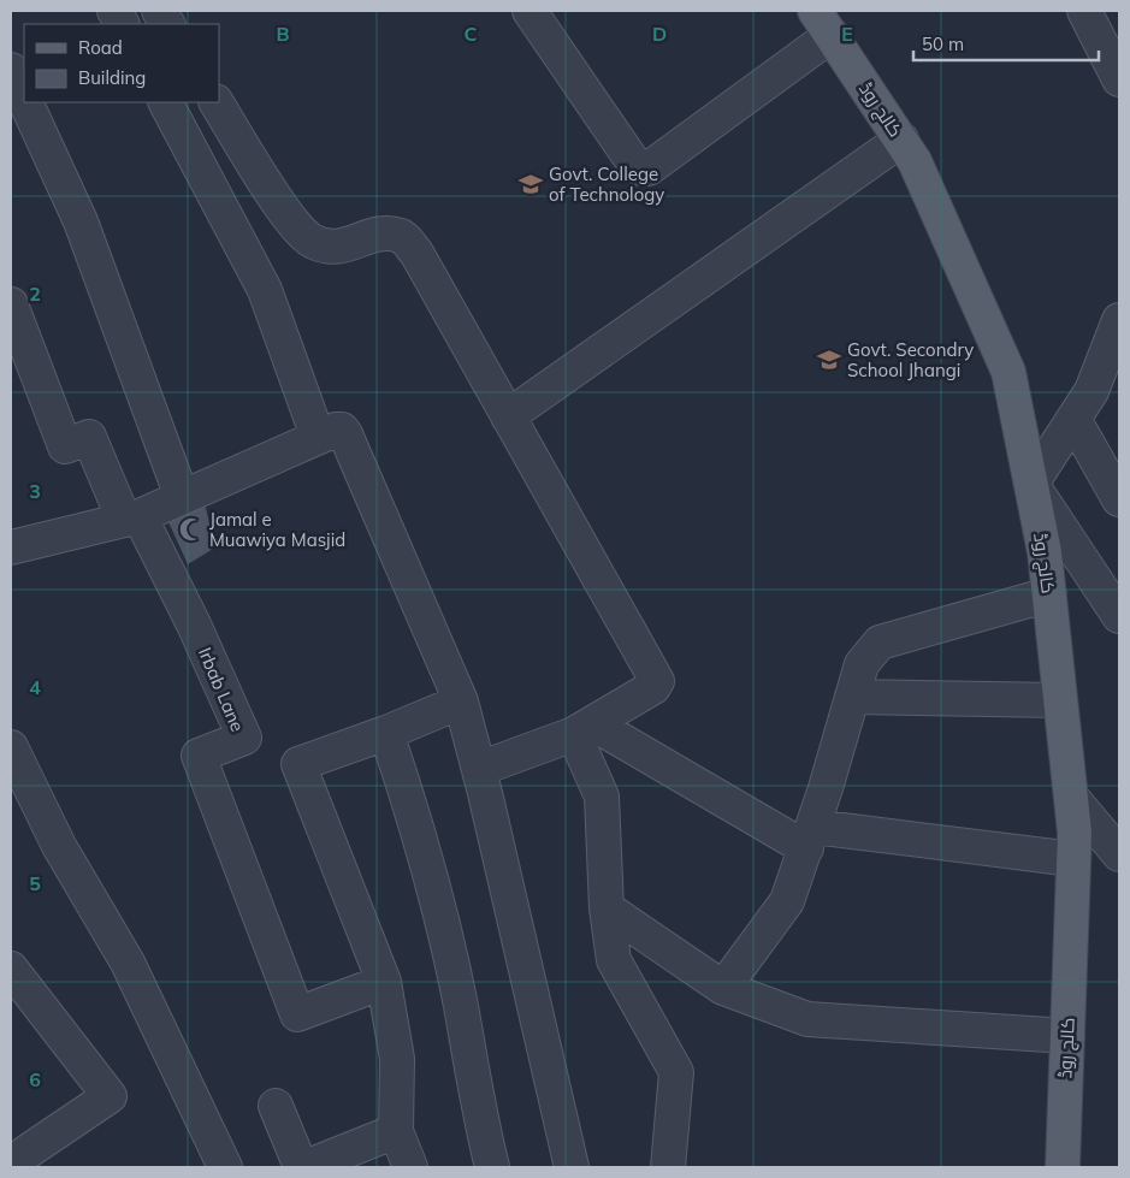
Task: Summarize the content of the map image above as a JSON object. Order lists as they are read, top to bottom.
{
  "streets": {
    "main road": ["کالج روڈ"],
    "street": ["Irbab Lane"]
  },
  "places": {
    "school or university": ["Govt. College of Technology", "Govt. Secondry School Jhangi"],
    "mosque": ["Jamal e Muawiya Masjid"]
  },
  "legend": ["Road", "Building"],
  "scale_bar": "50 m",
  "grid": {
    "columns": [
      "B",
      "C",
      "D",
      "E"
    ],
    "rows": [
      "2",
      "3",
      "4",
      "5",
      "6"
    ]
  }
}
